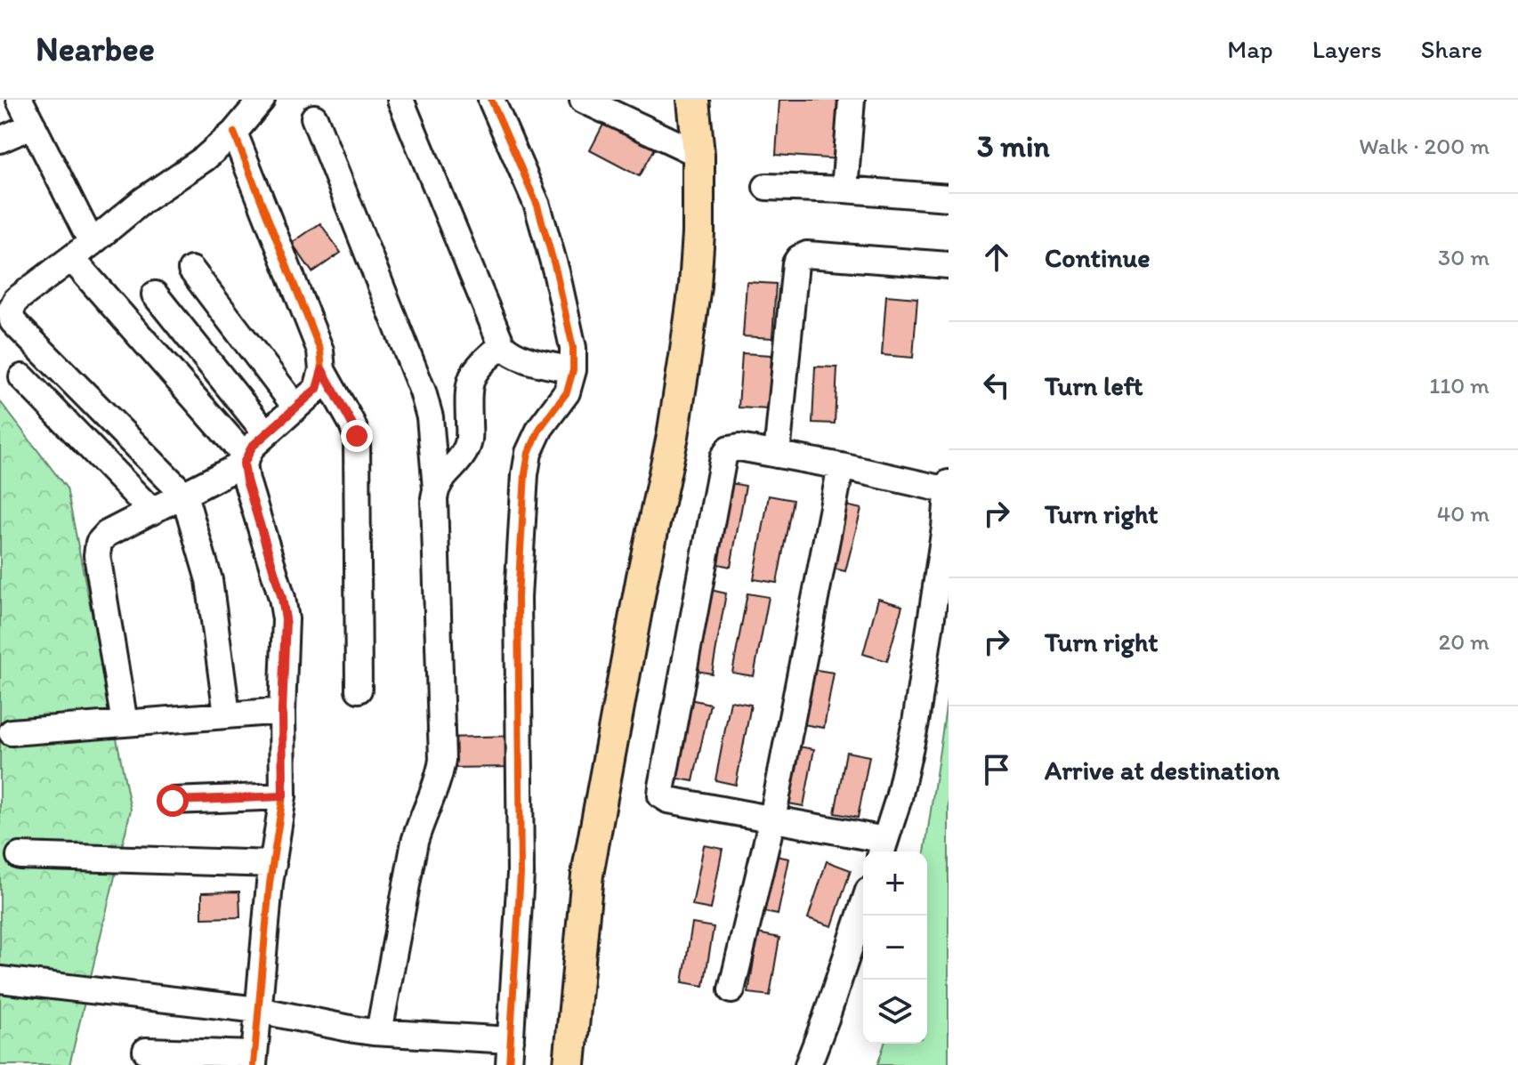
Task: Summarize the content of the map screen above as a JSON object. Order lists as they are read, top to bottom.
{
  "page": {
    "header": "Nearbee",
    "nav": ["Map", "Layers", "Share"],
    "heading": ["3 min", "Walk · 200 m"],
    "list": [
      ["Continue", "30 m"],
      ["Turn left", "110 m"],
      ["Turn right", "40 m"],
      ["Turn right", "20 m"],
      "Arrive at destination"
    ],
    "map_buttons": ["+", "−"]
  }
}
